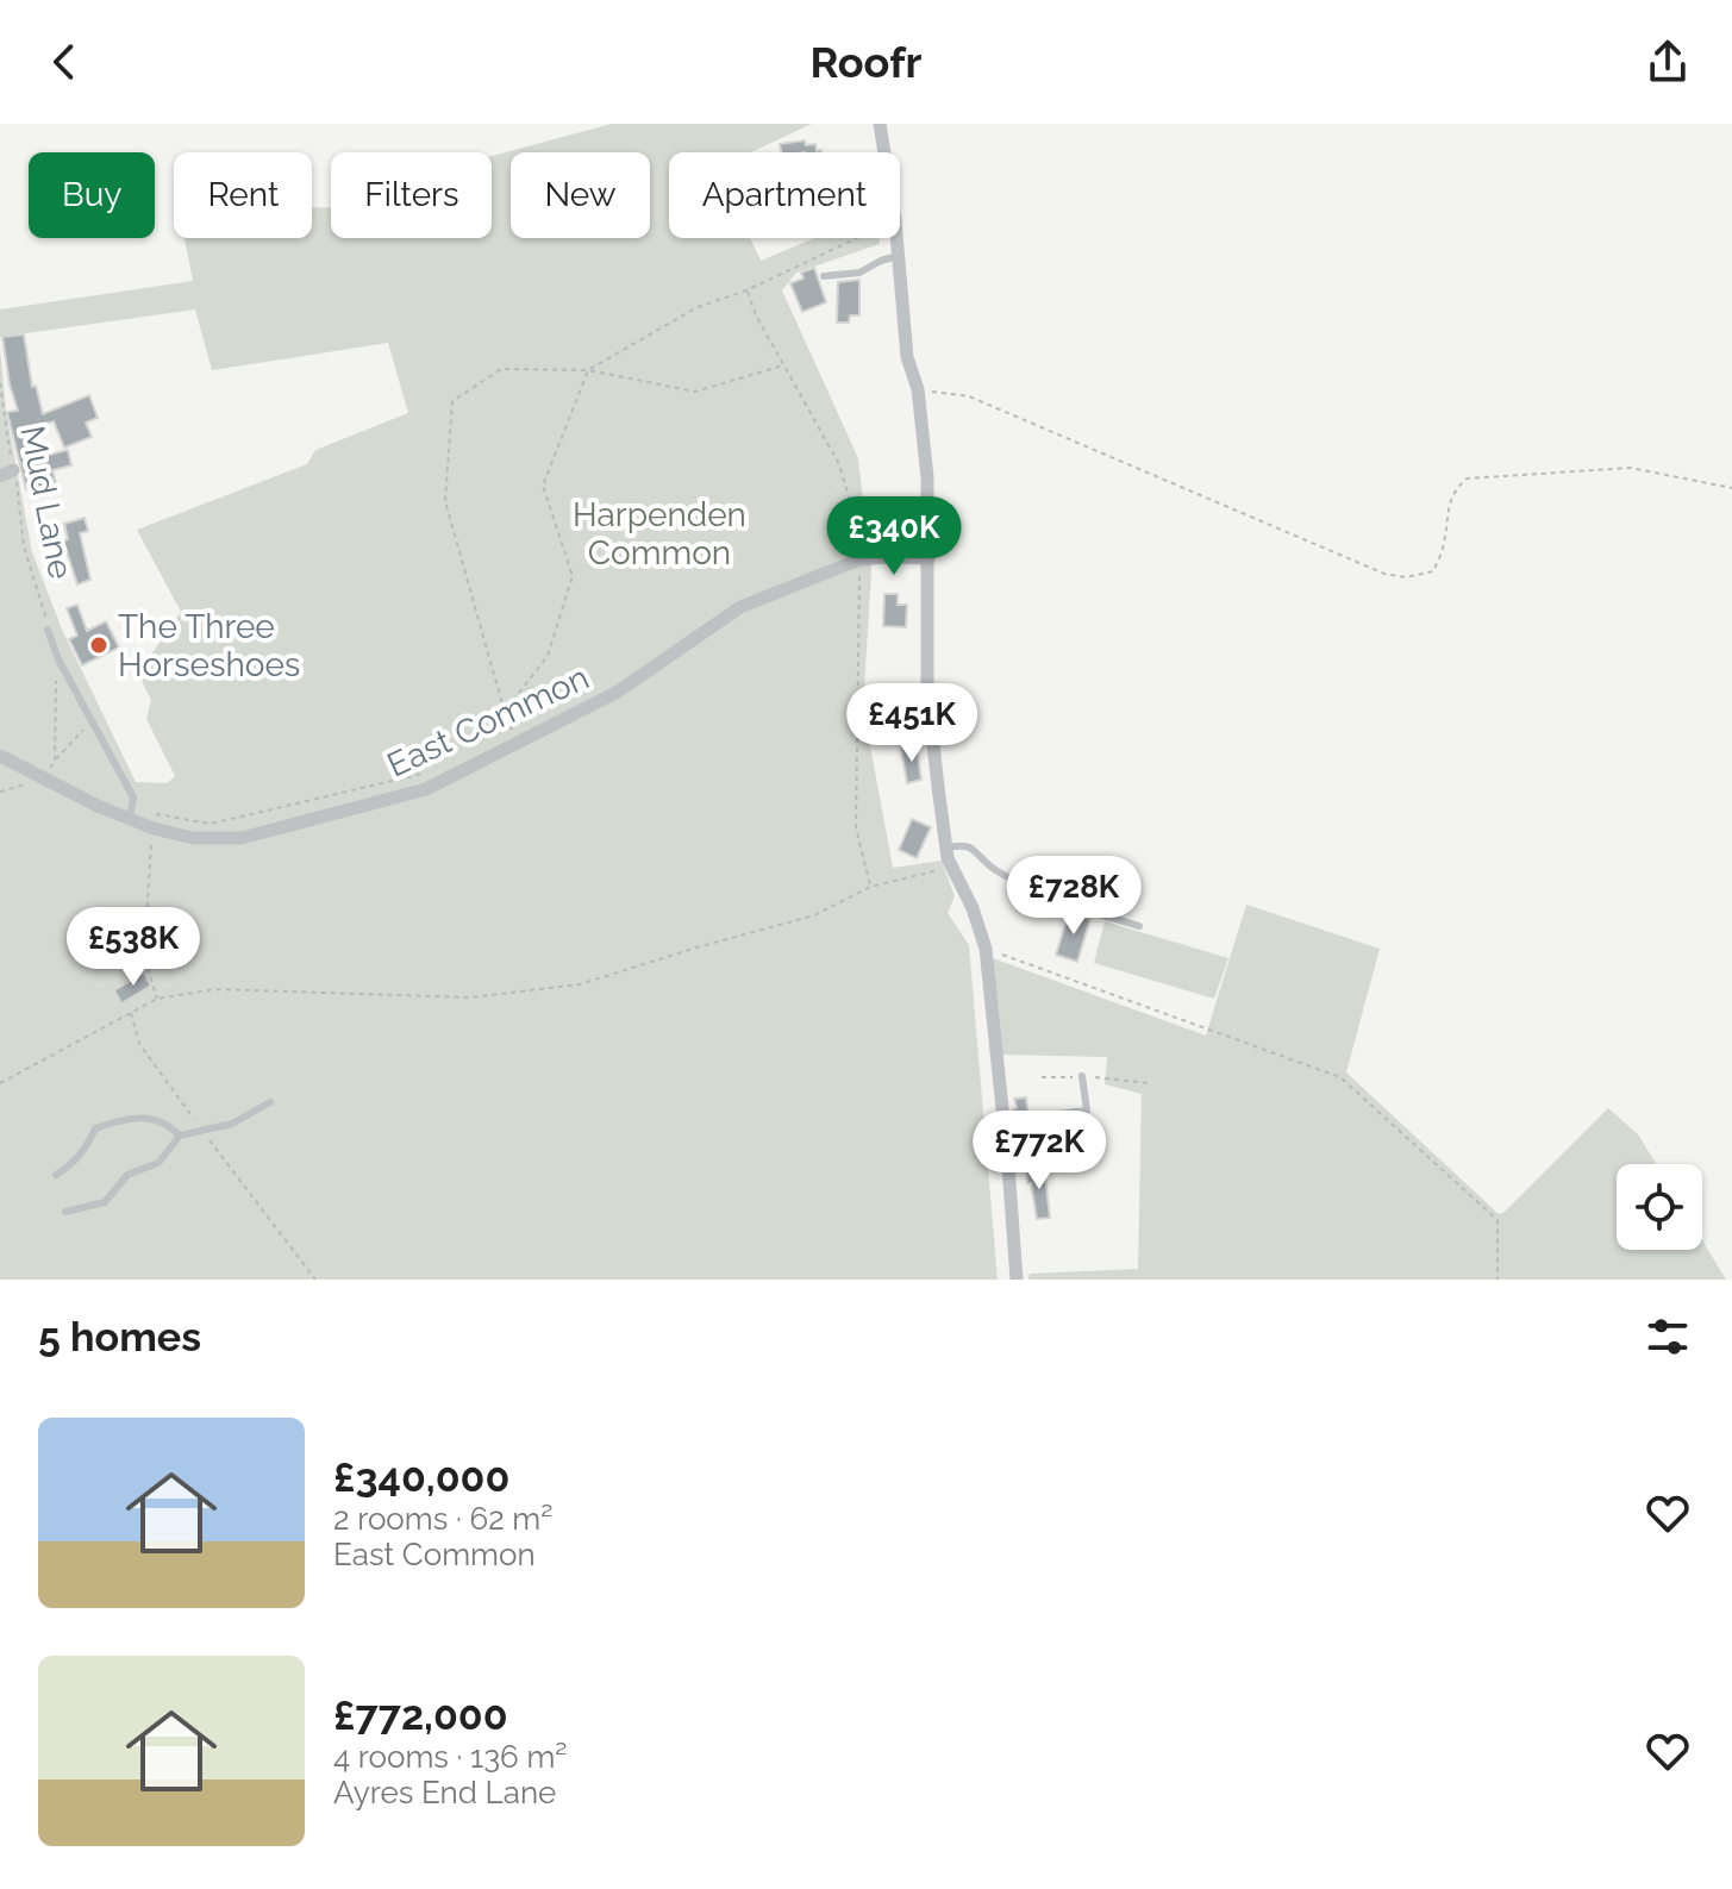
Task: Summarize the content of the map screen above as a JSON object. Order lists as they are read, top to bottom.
{
  "streets": {
    "street": ["East Common"],
    "path": ["Mud Lane"]
  },
  "parks": ["Harpenden Common"],
  "places": ["The Three Horseshoes"],
  "page": {
    "header": "Roofr",
    "chip": [
      "Buy",
      "Rent",
      "Filters",
      "New",
      "Apartment"
    ],
    "price": [
      "£340K",
      "£451K",
      "£728K",
      "£538K",
      "£772K"
    ],
    "heading": "5 homes",
    "list": [
      {
        "name": "£340,000",
        "note": "2 rooms · 62 m² · East Common"
      },
      {
        "name": "£772,000",
        "note": "4 rooms · 136 m² · Ayres End Lane"
      }
    ]
  }
}
